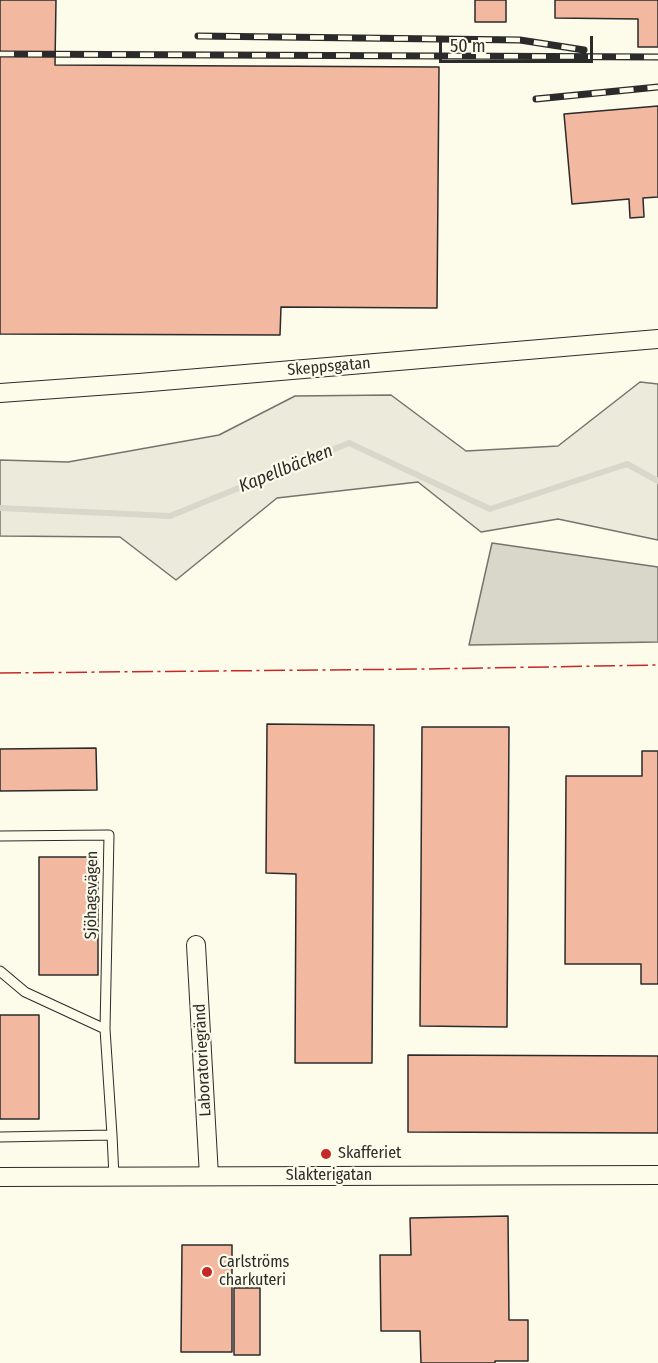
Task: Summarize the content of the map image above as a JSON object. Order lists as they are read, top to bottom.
{
  "streets": {
    "street": ["Skeppsgatan", "Laboratoriegränd", "Slakterigatan"],
    "lane": ["Sjöhagsvägen"]
  },
  "crossings": [
    ["Sjöhagsvägen", "Slakterigatan"],
    ["Laboratoriegränd", "Slakterigatan"]
  ],
  "water": ["Kapellbäcken"],
  "places": ["Skafferiet", "Carlströms charkuteri"],
  "scale_bar": "50 m"
}
